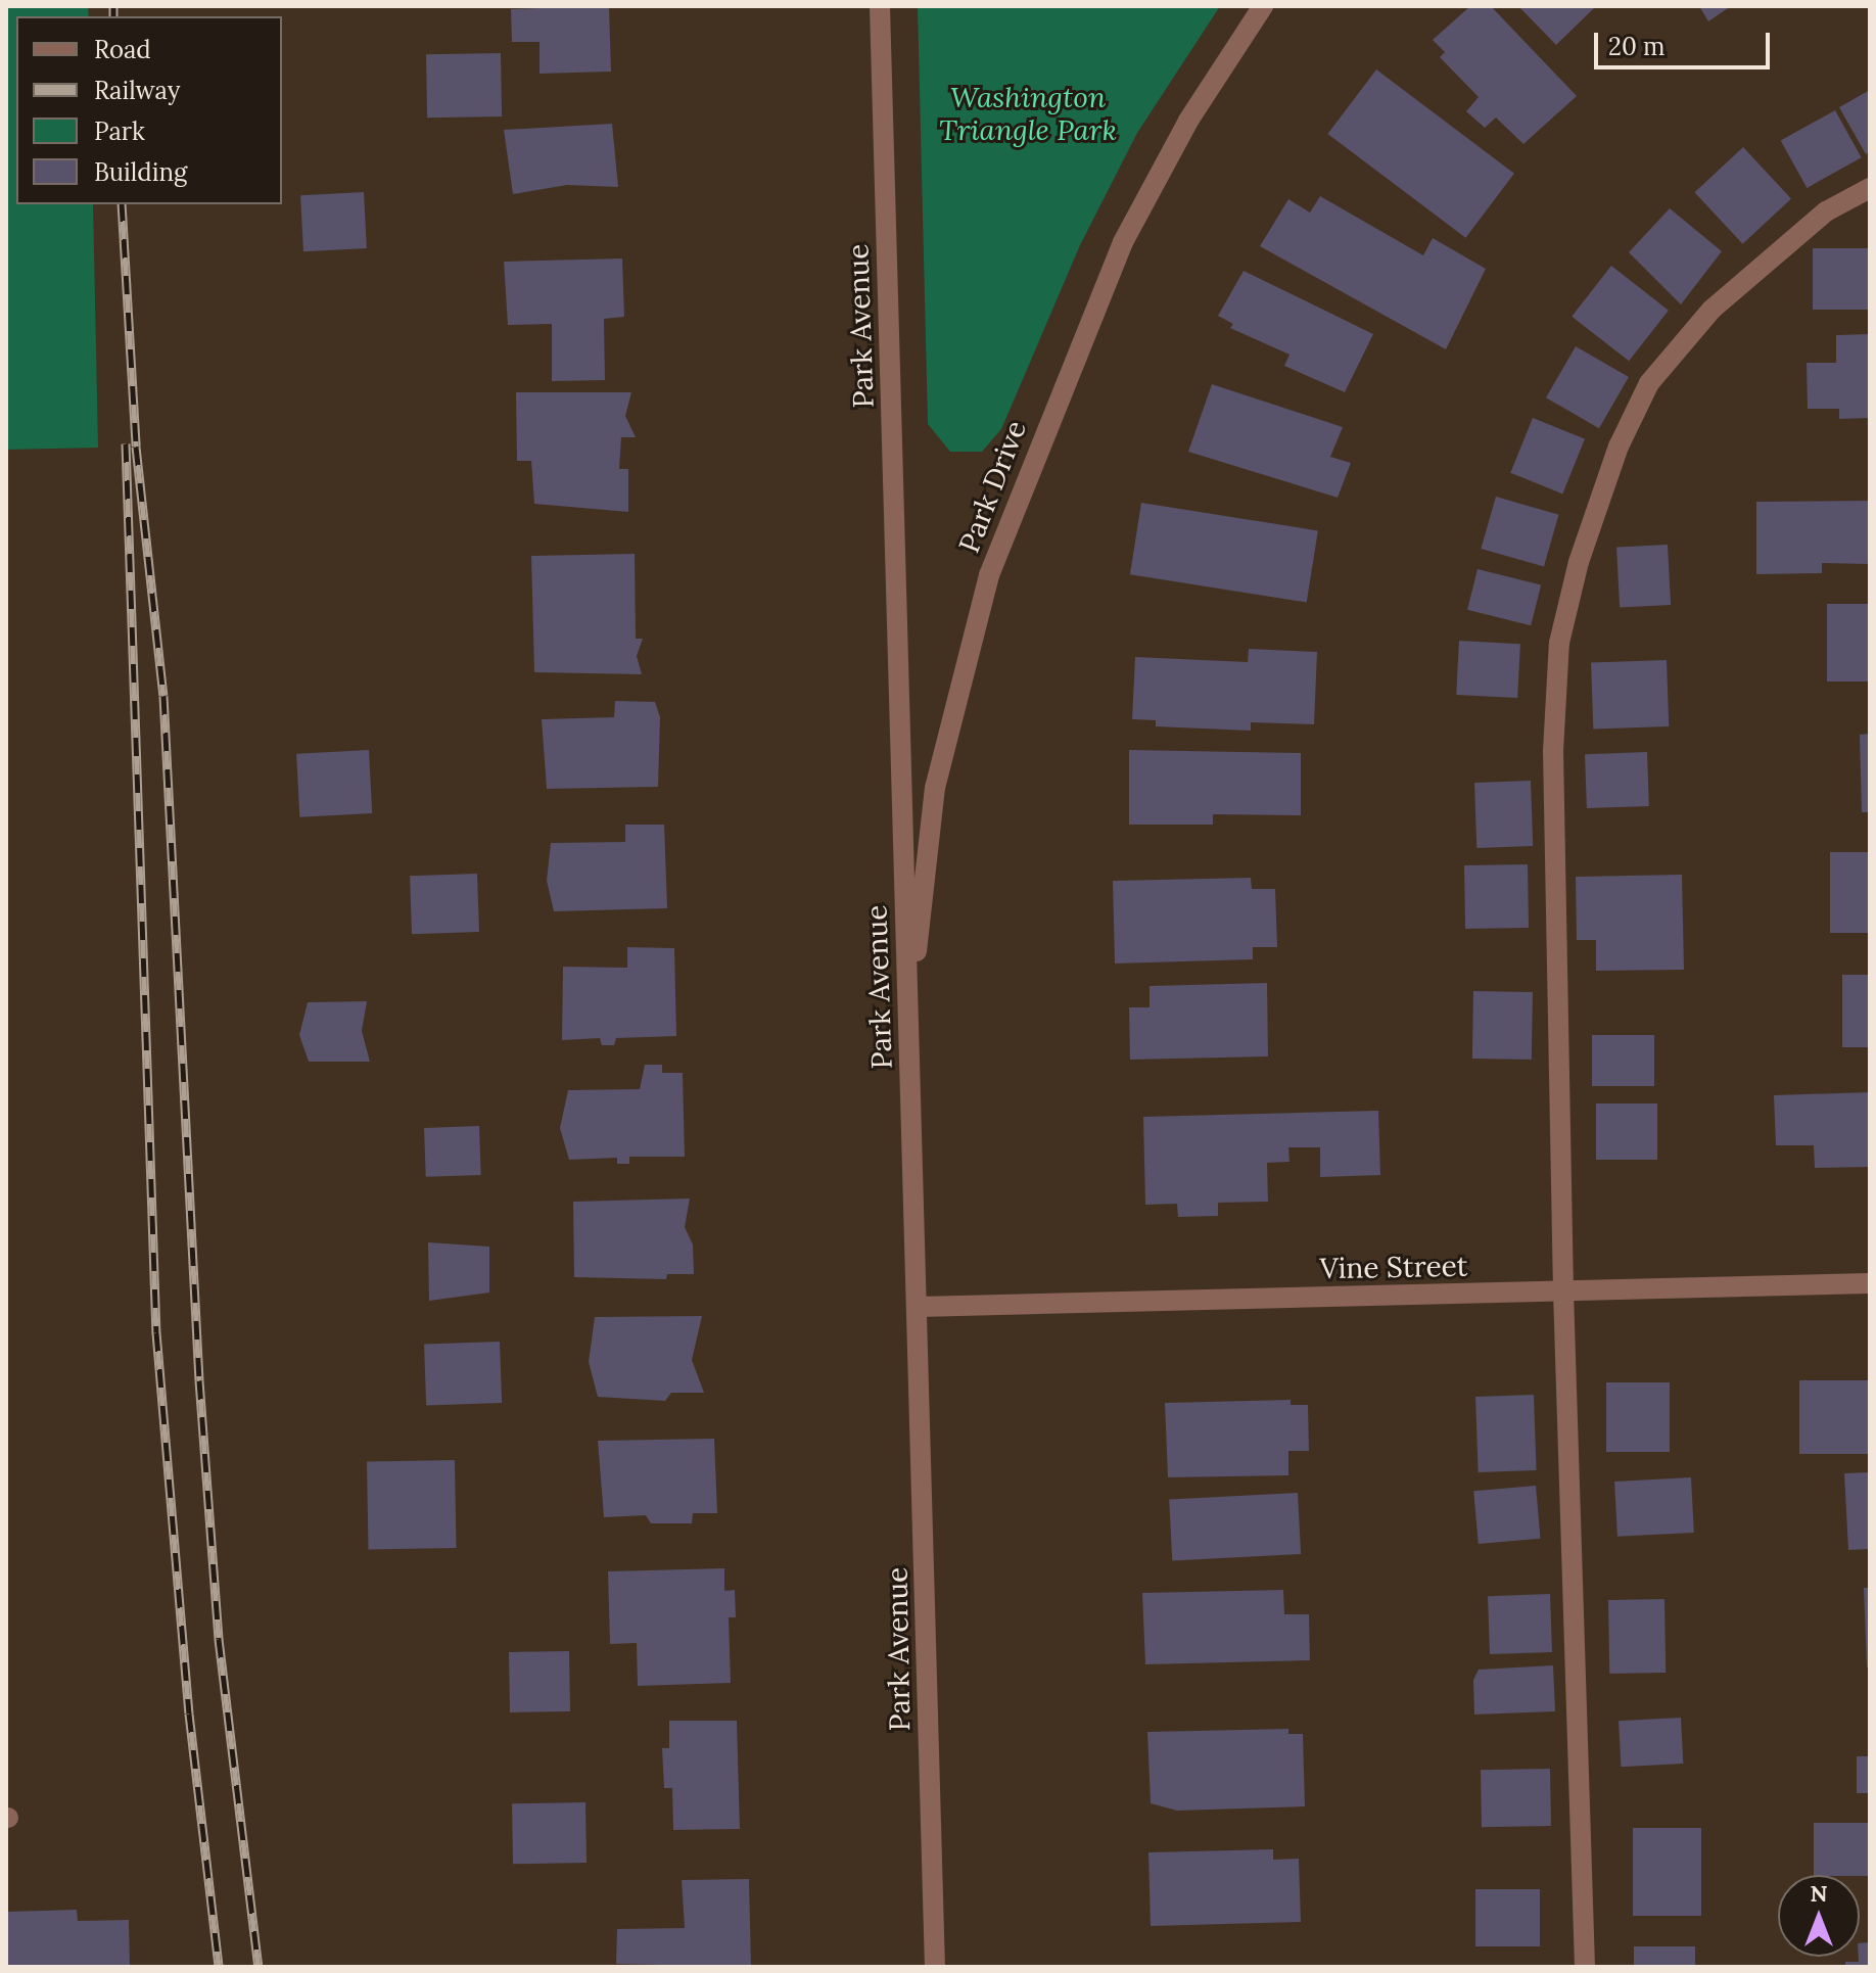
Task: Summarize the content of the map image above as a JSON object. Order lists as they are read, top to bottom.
{
  "streets": {
    "street": ["Park Avenue", "Park Drive", "Vine Street"]
  },
  "crossings": [
    ["Park Avenue", "Park Drive"],
    ["Park Avenue", "Vine Street"]
  ],
  "parks": ["Washington Triangle Park"],
  "legend": [
    "Road",
    "Railway",
    "Park",
    "Building"
  ],
  "scale_bar": "20 m",
  "north": "top"
}
